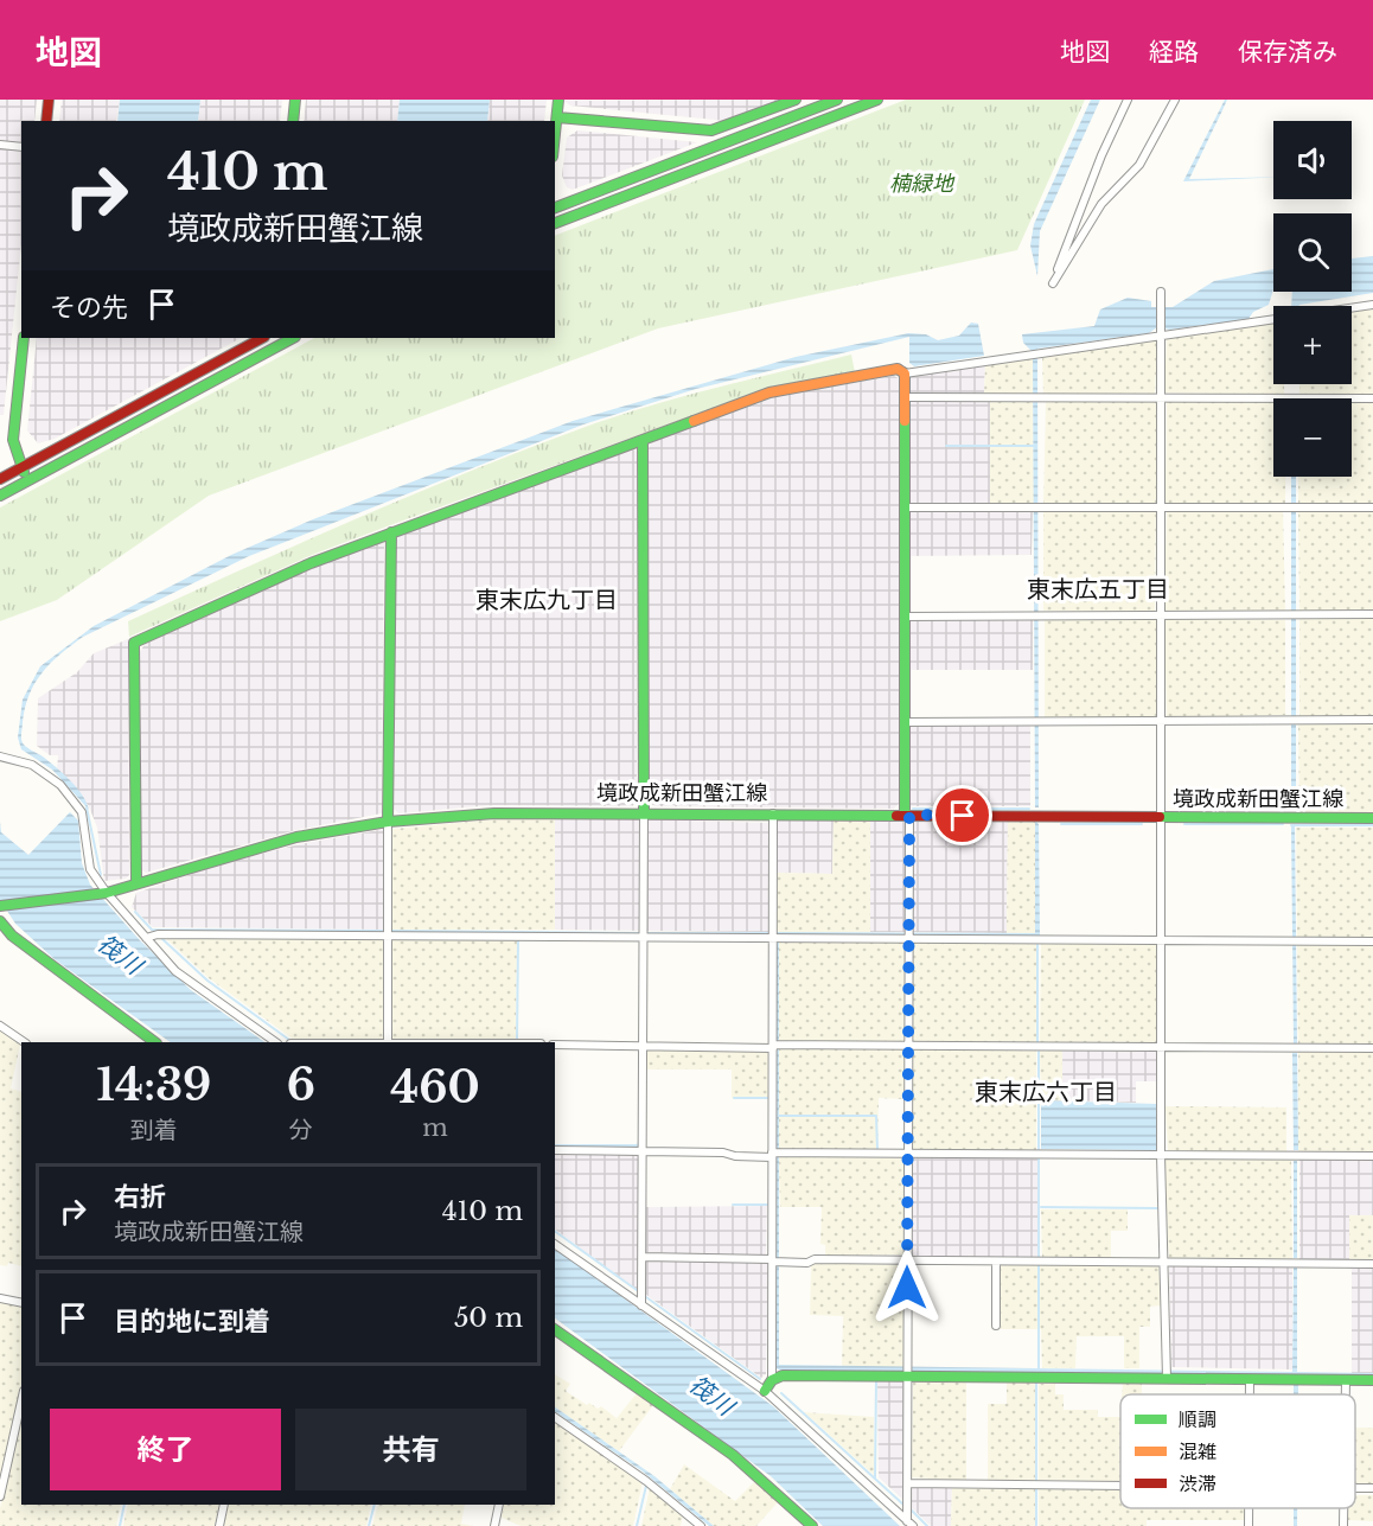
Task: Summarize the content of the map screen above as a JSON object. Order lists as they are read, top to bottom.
{
  "streets": {
    "street": ["境政成新田蟹江線"]
  },
  "districts": ["東末広五丁目", "東末広九丁目", "東末広六丁目"],
  "water": ["筏川"],
  "parks": ["楠緑地"],
  "legend": ["順調", "混雑", "渋滞"],
  "page": {
    "header": "地図",
    "nav": ["地図", "経路", "保存済み"],
    "map_buttons": ["+", "−"],
    "turn": ["410 m", "境政成新田蟹江線"],
    "then": "その先",
    "eta": [
      "14:39",
      "到着",
      "6",
      "分",
      "460",
      "m"
    ],
    "list": [
      {
        "name": "右折",
        "note": "境政成新田蟹江線",
        "value": "410 m"
      },
      {
        "name": "目的地に到着",
        "value": "50 m"
      }
    ],
    "buttons": ["終了", "共有"]
  }
}
